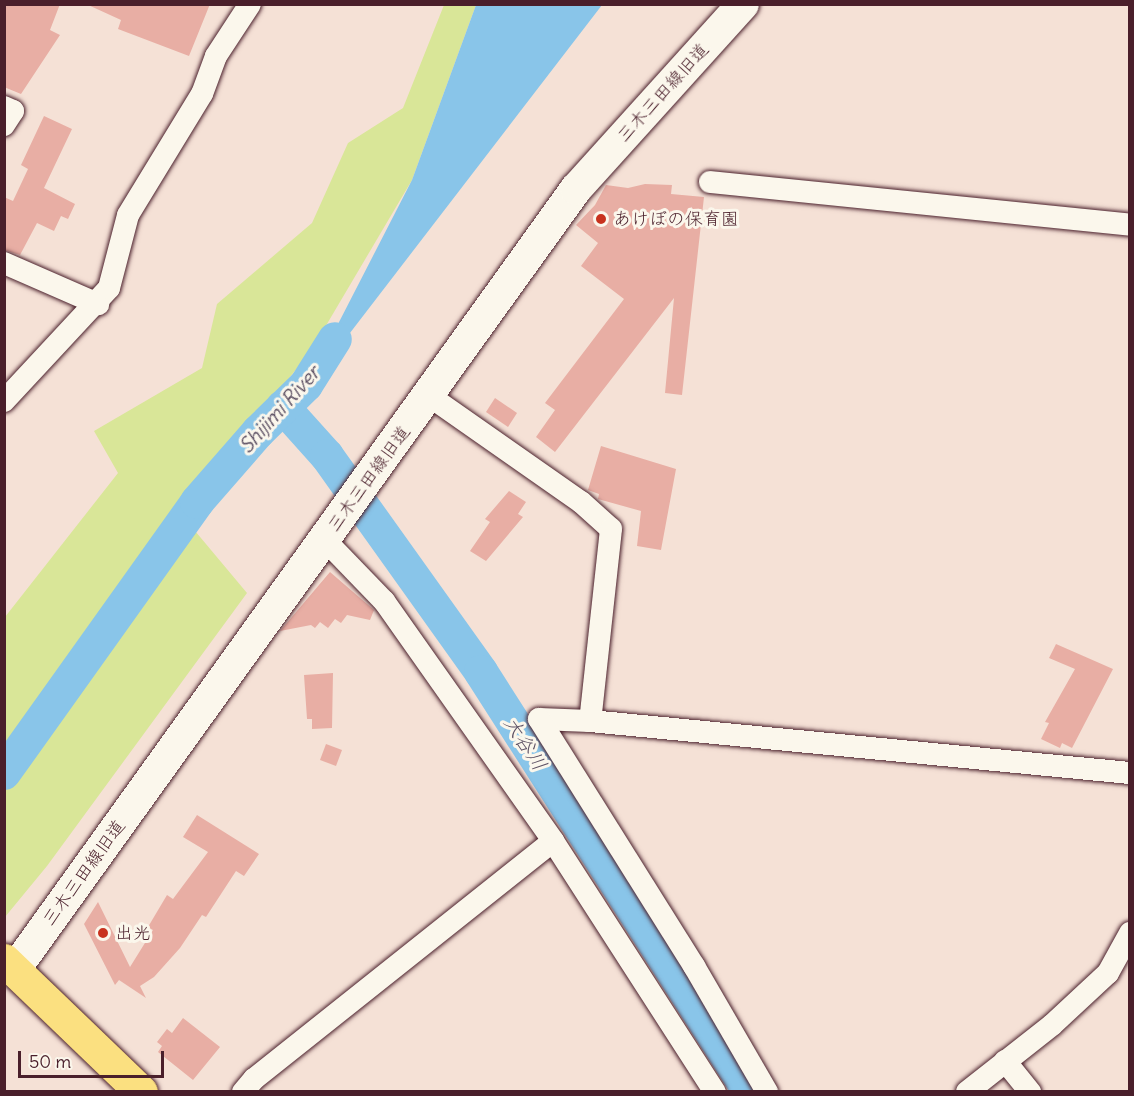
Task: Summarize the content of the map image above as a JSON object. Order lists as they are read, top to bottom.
{
  "streets": {
    "street": ["三木三田線旧道"]
  },
  "water": ["Shijimi River", "大谷川"],
  "places": ["あけぼの保育園", "出光"],
  "scale_bar": "50 m"
}
